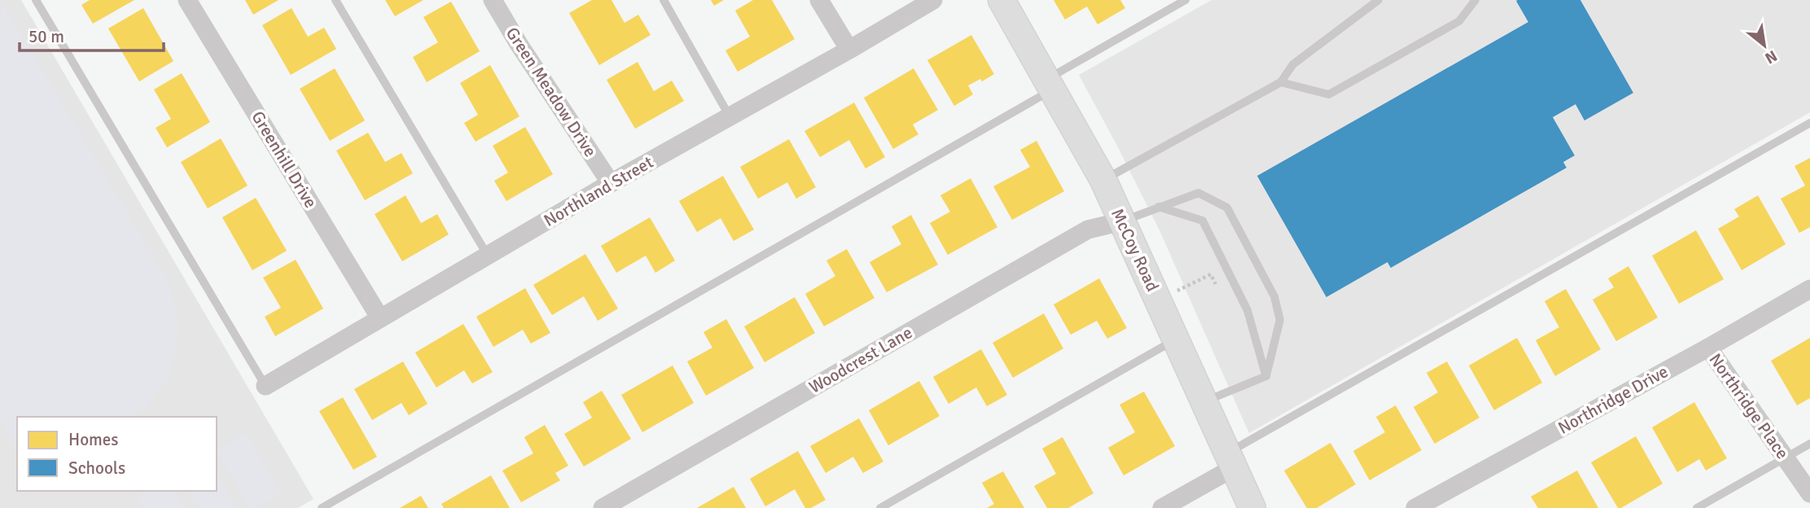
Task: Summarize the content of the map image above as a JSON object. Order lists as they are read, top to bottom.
{
  "streets": {
    "street": [
      "Green Meadow Drive",
      "Greenhill Drive",
      "Northland Street",
      "McCoy Road",
      "Woodcrest Lane",
      "Northridge Drive",
      "Northridge Place"
    ]
  },
  "crossings": [
    ["Green Meadow Drive", "Northland Street"],
    ["Greenhill Drive", "Northland Street"],
    ["McCoy Road", "Woodcrest Lane"],
    ["Northridge Drive", "Northridge Place"]
  ],
  "legend": ["Homes", "Schools"],
  "scale_bar": "50 m",
  "north": "bottom right"
}
